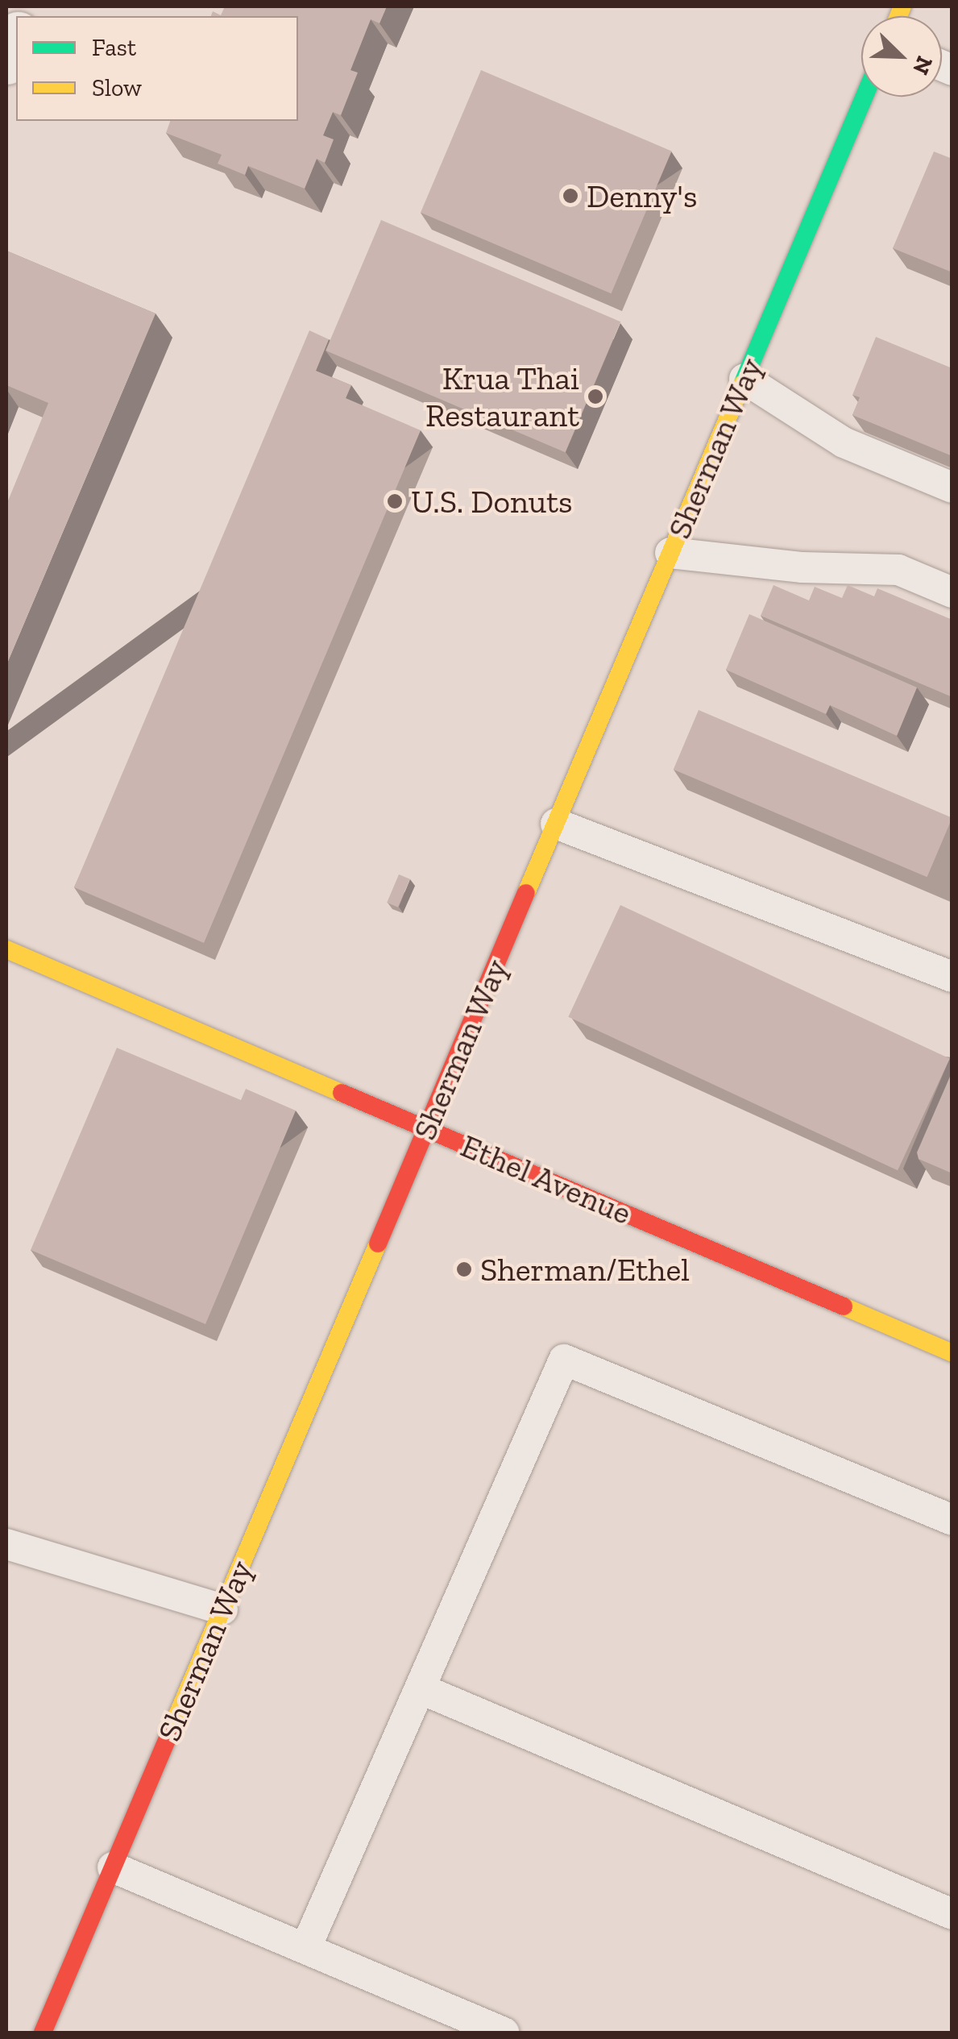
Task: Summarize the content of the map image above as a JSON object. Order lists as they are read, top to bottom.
{
  "streets": {
    "main road": ["Sherman Way", "Ethel Avenue"]
  },
  "crossings": [
    ["Sherman Way", "Ethel Avenue"]
  ],
  "places": [
    "Denny's",
    "Krua Thai Restaurant",
    "U.S. Donuts",
    "Sherman/Ethel"
  ],
  "legend": ["Fast", "Slow"],
  "north": "bottom right"
}
